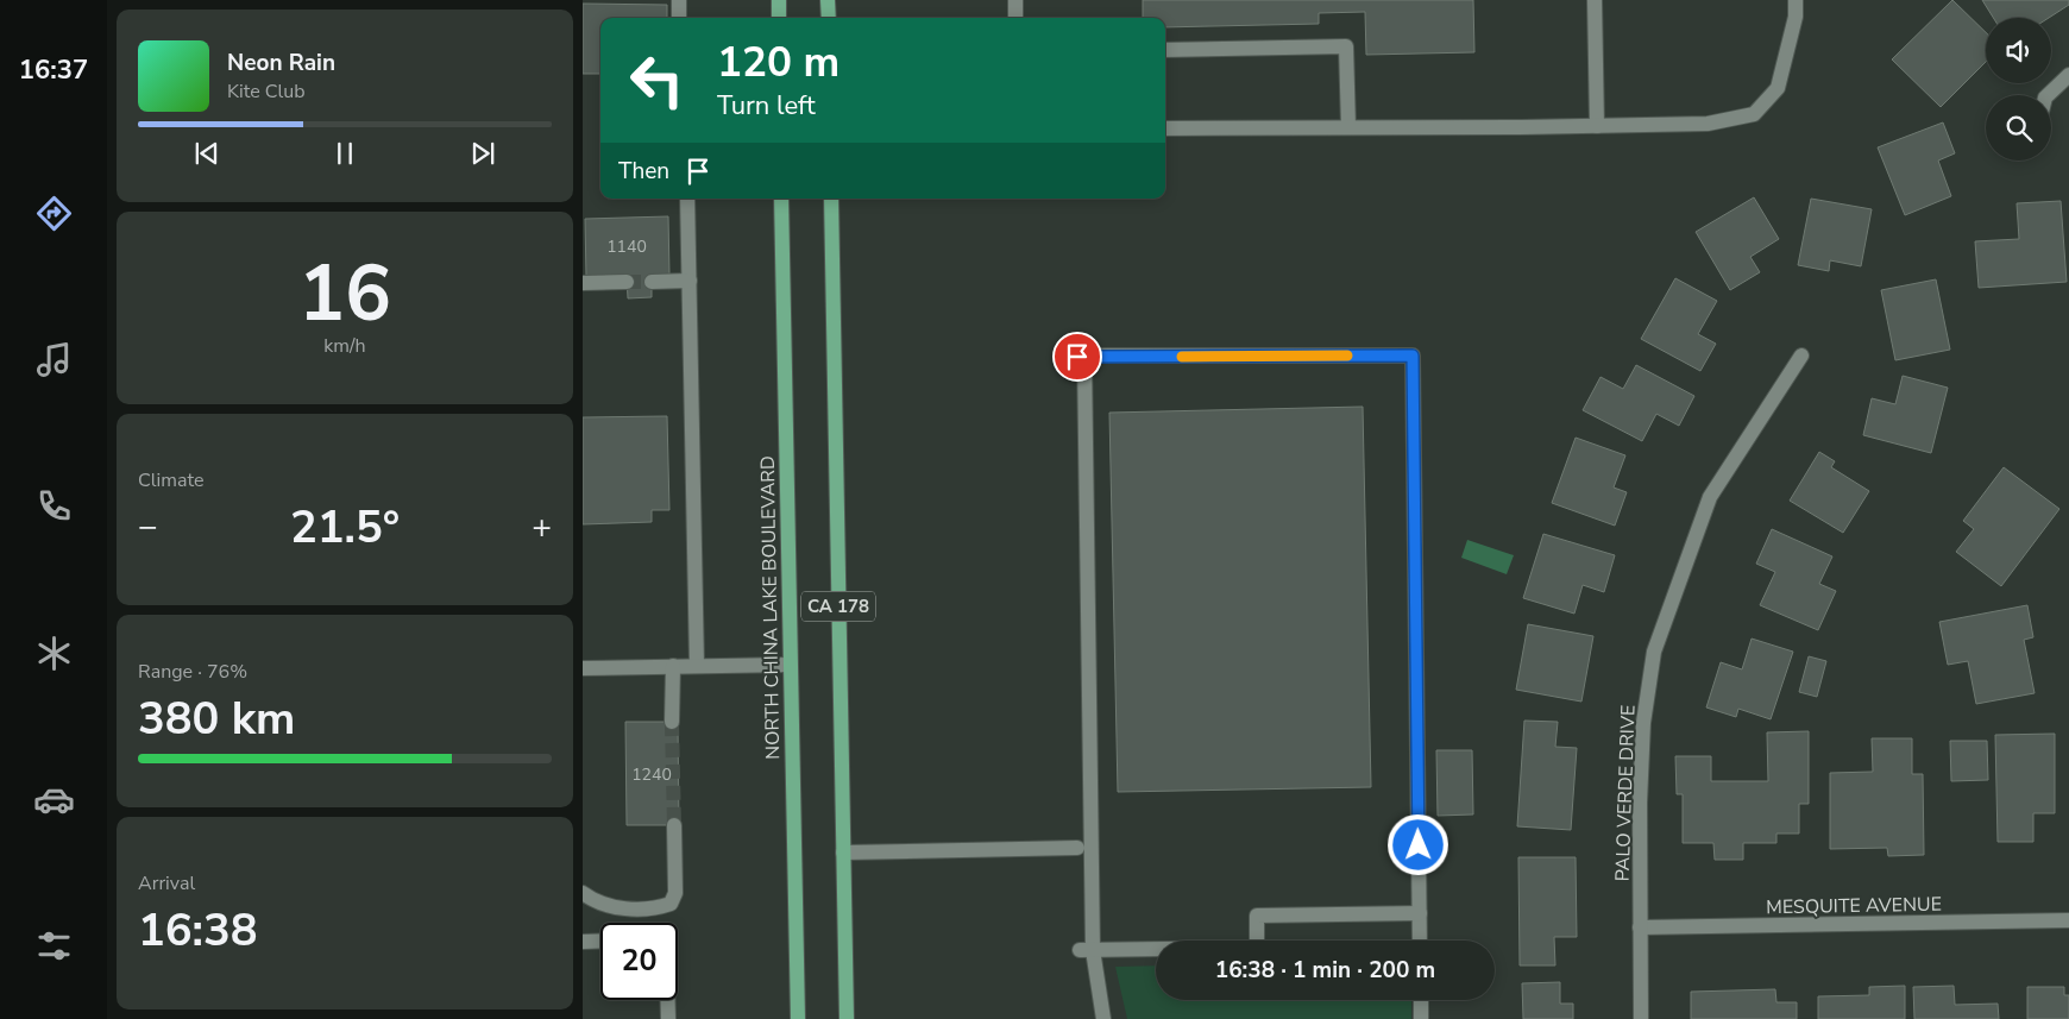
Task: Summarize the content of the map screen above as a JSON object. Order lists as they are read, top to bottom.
{
  "streets": {
    "main road": ["CA 178", "NORTH CHINA LAKE BOULEVARD"],
    "street": ["PALO VERDE DRIVE", "MESQUITE AVENUE"]
  },
  "crossings": [
    ["PALO VERDE DRIVE", "MESQUITE AVENUE"]
  ],
  "house_numbers": ["1140", "1240"],
  "page": {
    "tabs": "16:37",
    "turn": ["120 m", "Turn left"],
    "song": ["Neon Rain", "Kite Club"],
    "then": "Then",
    "tile": [
      ["16", "km/h"],
      "Climate",
      ["Range · 76%", "380 km"],
      ["Arrival", "16:38"]
    ],
    "heat": ["−", "21.5°", "+"],
    "limit": "20",
    "trip": "16:38 · 1 min · 200 m"
  }
}
